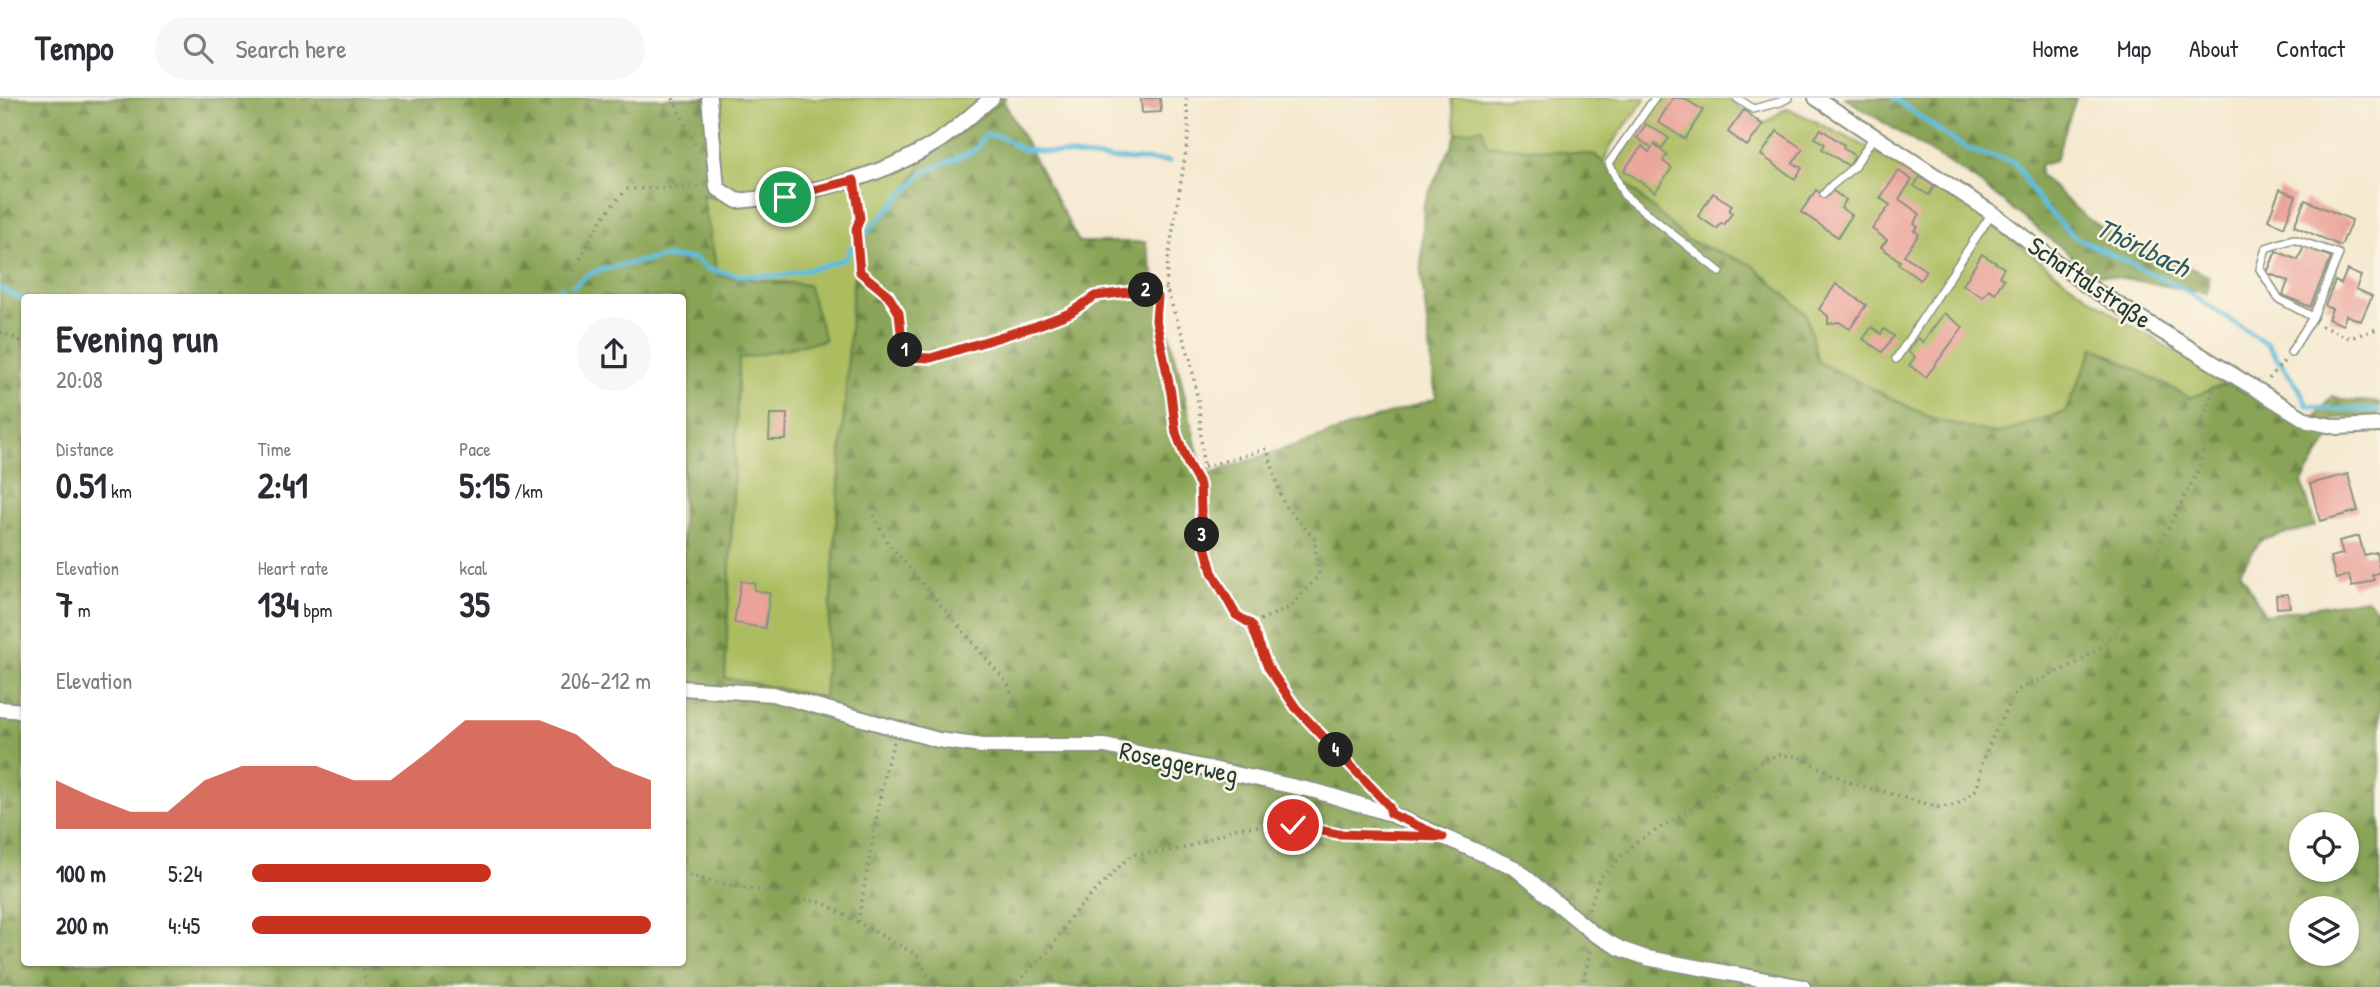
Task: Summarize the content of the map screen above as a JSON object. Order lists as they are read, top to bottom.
{
  "streets": {
    "street": ["Schaftalstraße", "Roseggerweg"]
  },
  "water": ["Thörlbach"],
  "page": {
    "header": "Tempo",
    "search": "Search here",
    "nav": [
      "Home",
      "Map",
      "About",
      "Contact"
    ],
    "pins": [
      "2",
      "1",
      "3",
      "4"
    ],
    "heading": ["Evening run", "20:08"],
    "stats": [
      ["Distance", "0.51 km"],
      ["Time", "2:41"],
      ["Pace", "5:15 /km"],
      ["Elevation", "7 m"],
      ["Heart rate", "134 bpm"],
      ["kcal", "35"]
    ],
    "chart": ["Elevation", "206–212 m"],
    "list": [
      {
        "name": "100 m",
        "note": "5:24"
      },
      {
        "name": "200 m",
        "note": "4:45"
      }
    ]
  }
}
